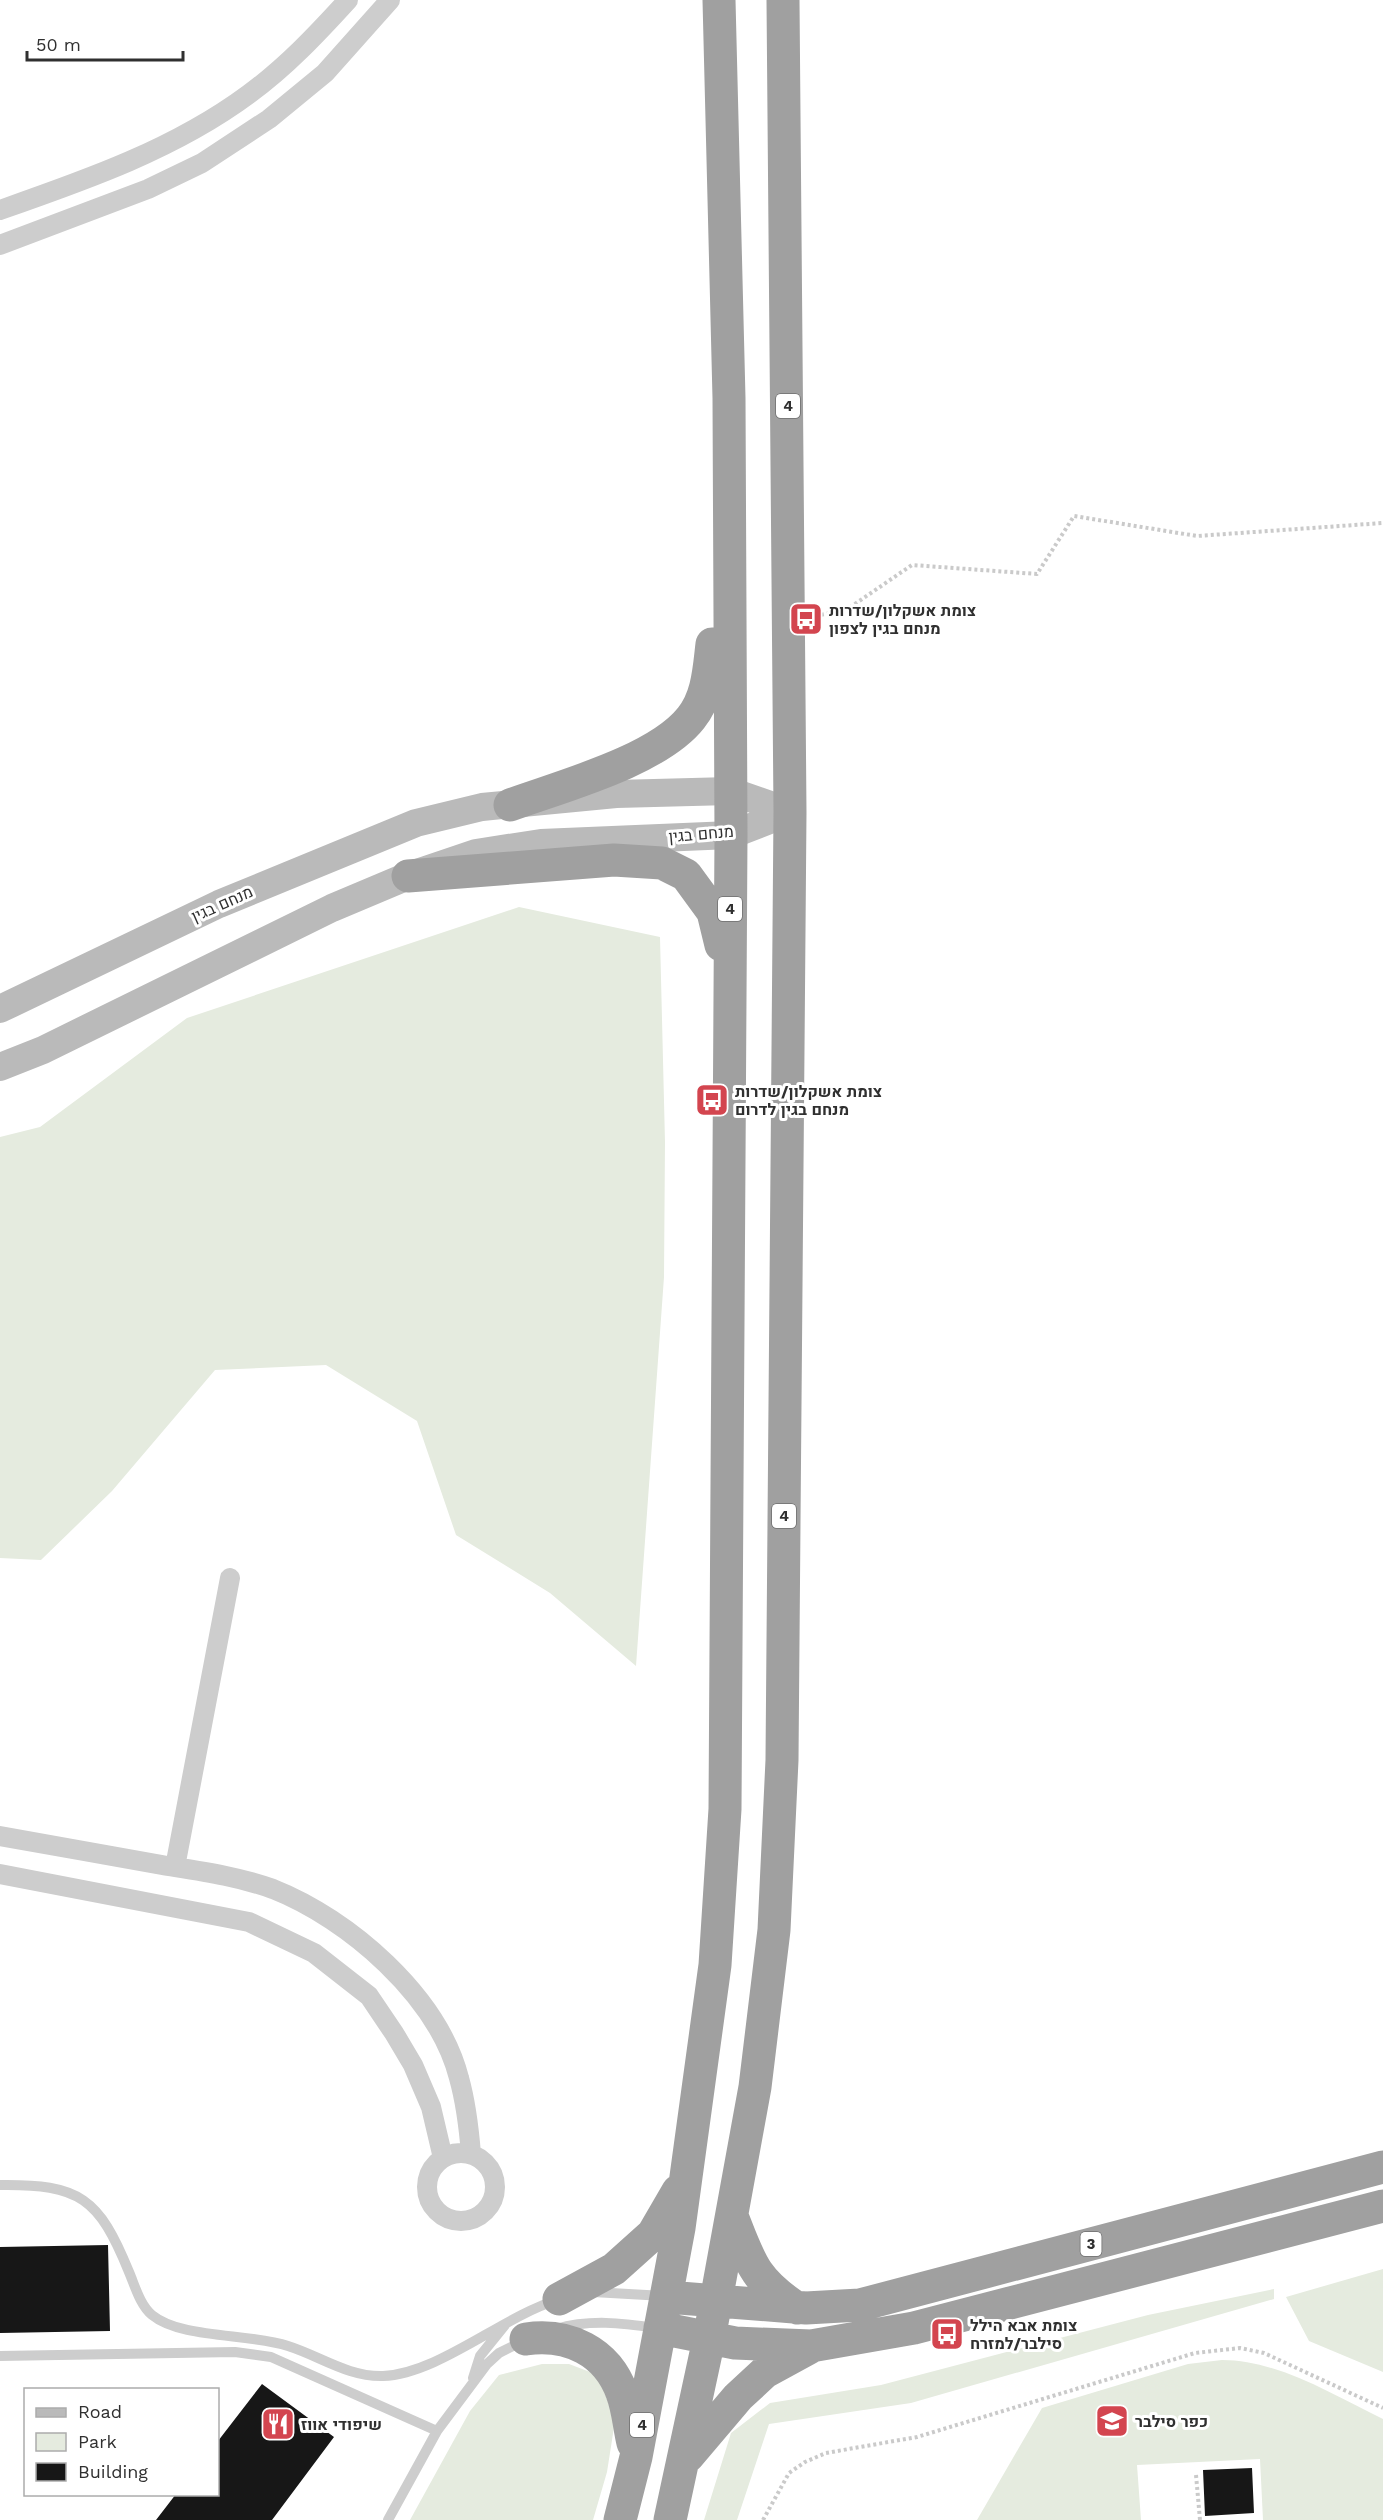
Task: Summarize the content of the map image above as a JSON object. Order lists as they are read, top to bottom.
{
  "streets": {
    "highway": ["4", "3"],
    "main road": ["מנחם בגין"]
  },
  "crossings": [
    ["4", "מנחם בגין"],
    ["4", "3"]
  ],
  "places": {
    "bus stop": ["צומת אשקלון/שדרות מנחם בגין לצפון", "צומת אשקלון/שדרות מנחם בגין לדרום", "צומת אבא הילל סילבר/למזרח"],
    "school or university": ["כפר סילבר"],
    "restaurant": ["שיפודי אווז"]
  },
  "legend": ["Road", "Park", "Building"],
  "scale_bar": "50 m"
}
